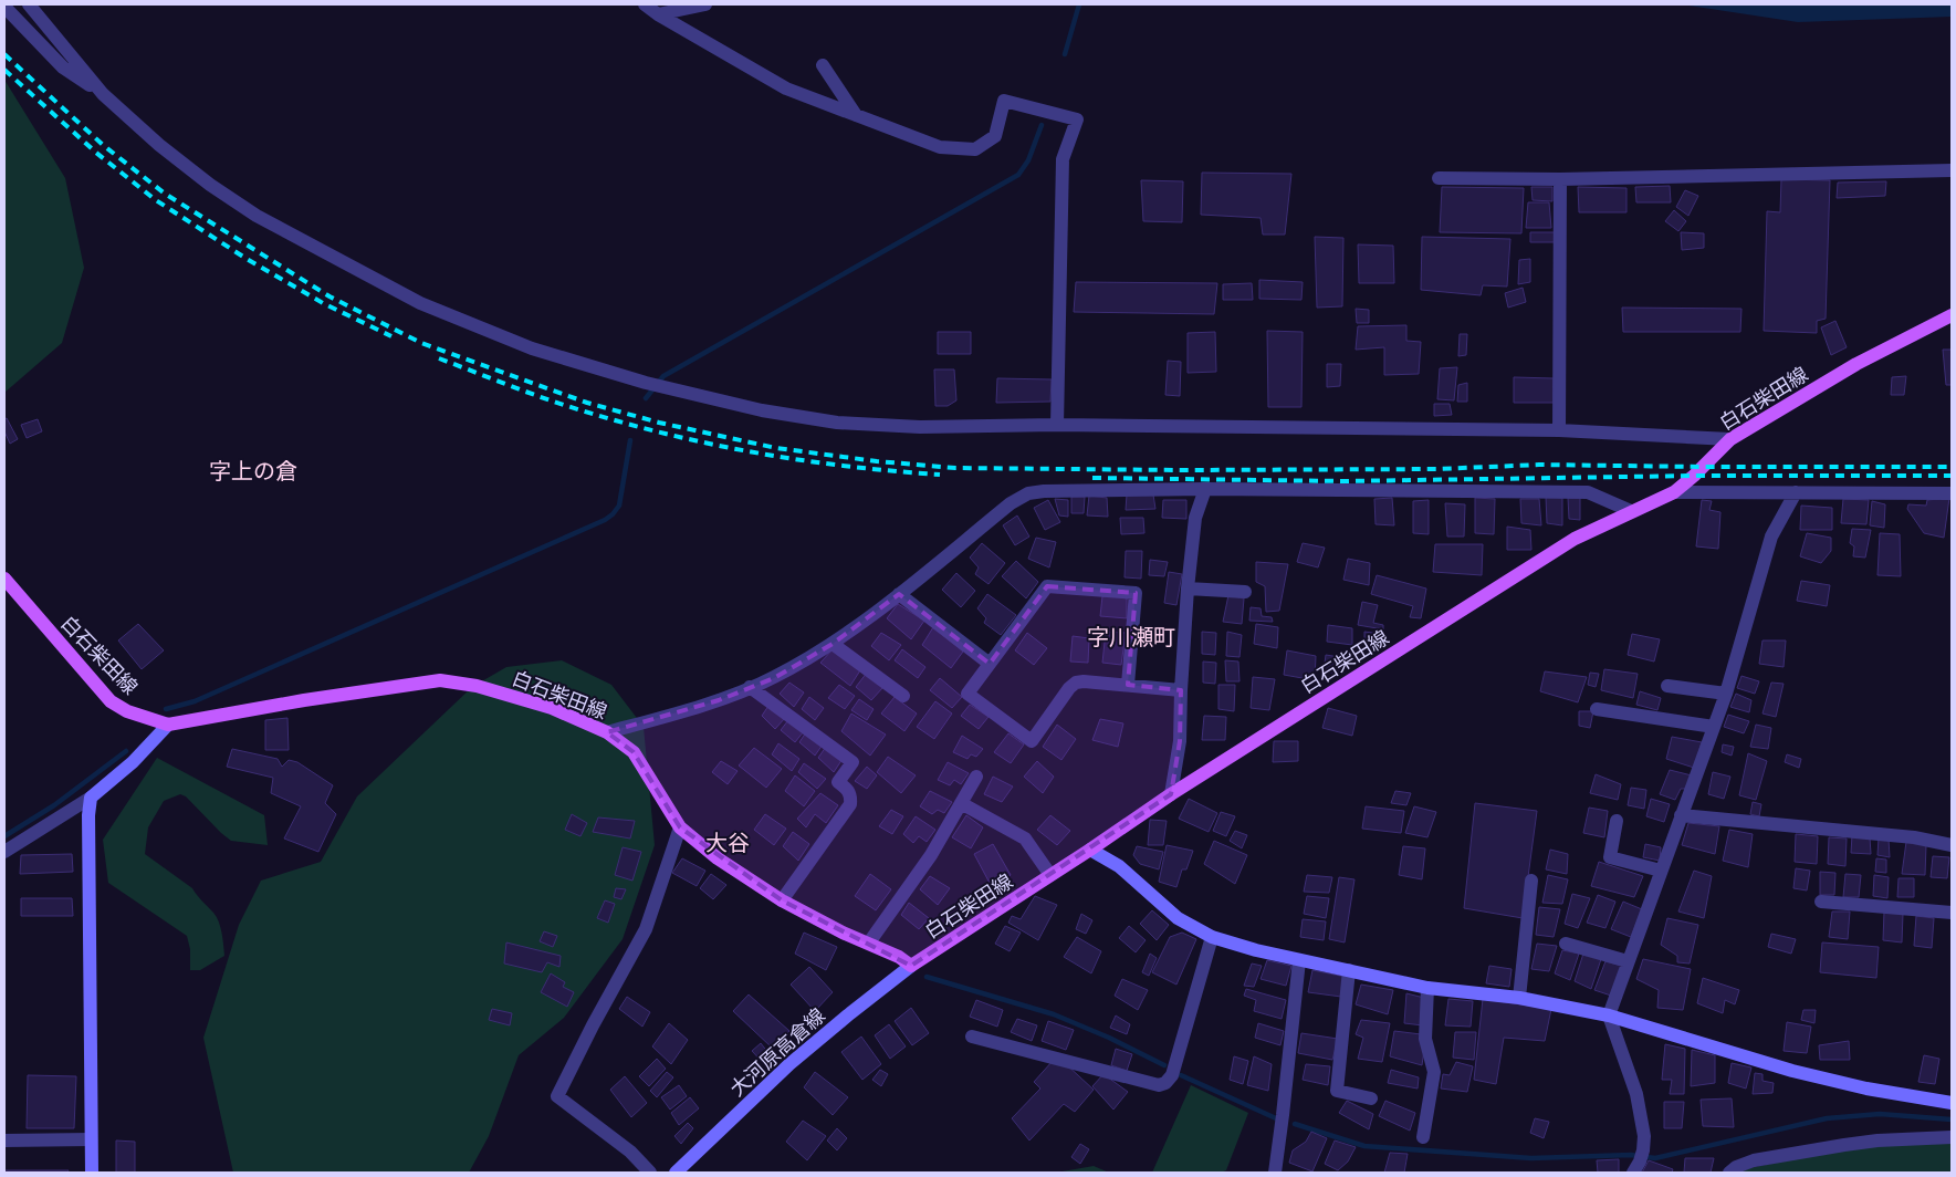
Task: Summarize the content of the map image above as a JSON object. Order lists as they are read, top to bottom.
{
  "streets": {
    "main road": ["白石柴田線"],
    "street": ["大河原高倉線"]
  },
  "crossings": [
    ["白石柴田線", "大河原高倉線"]
  ],
  "districts": ["字上の倉", "字川瀬町", "大谷"]
}
